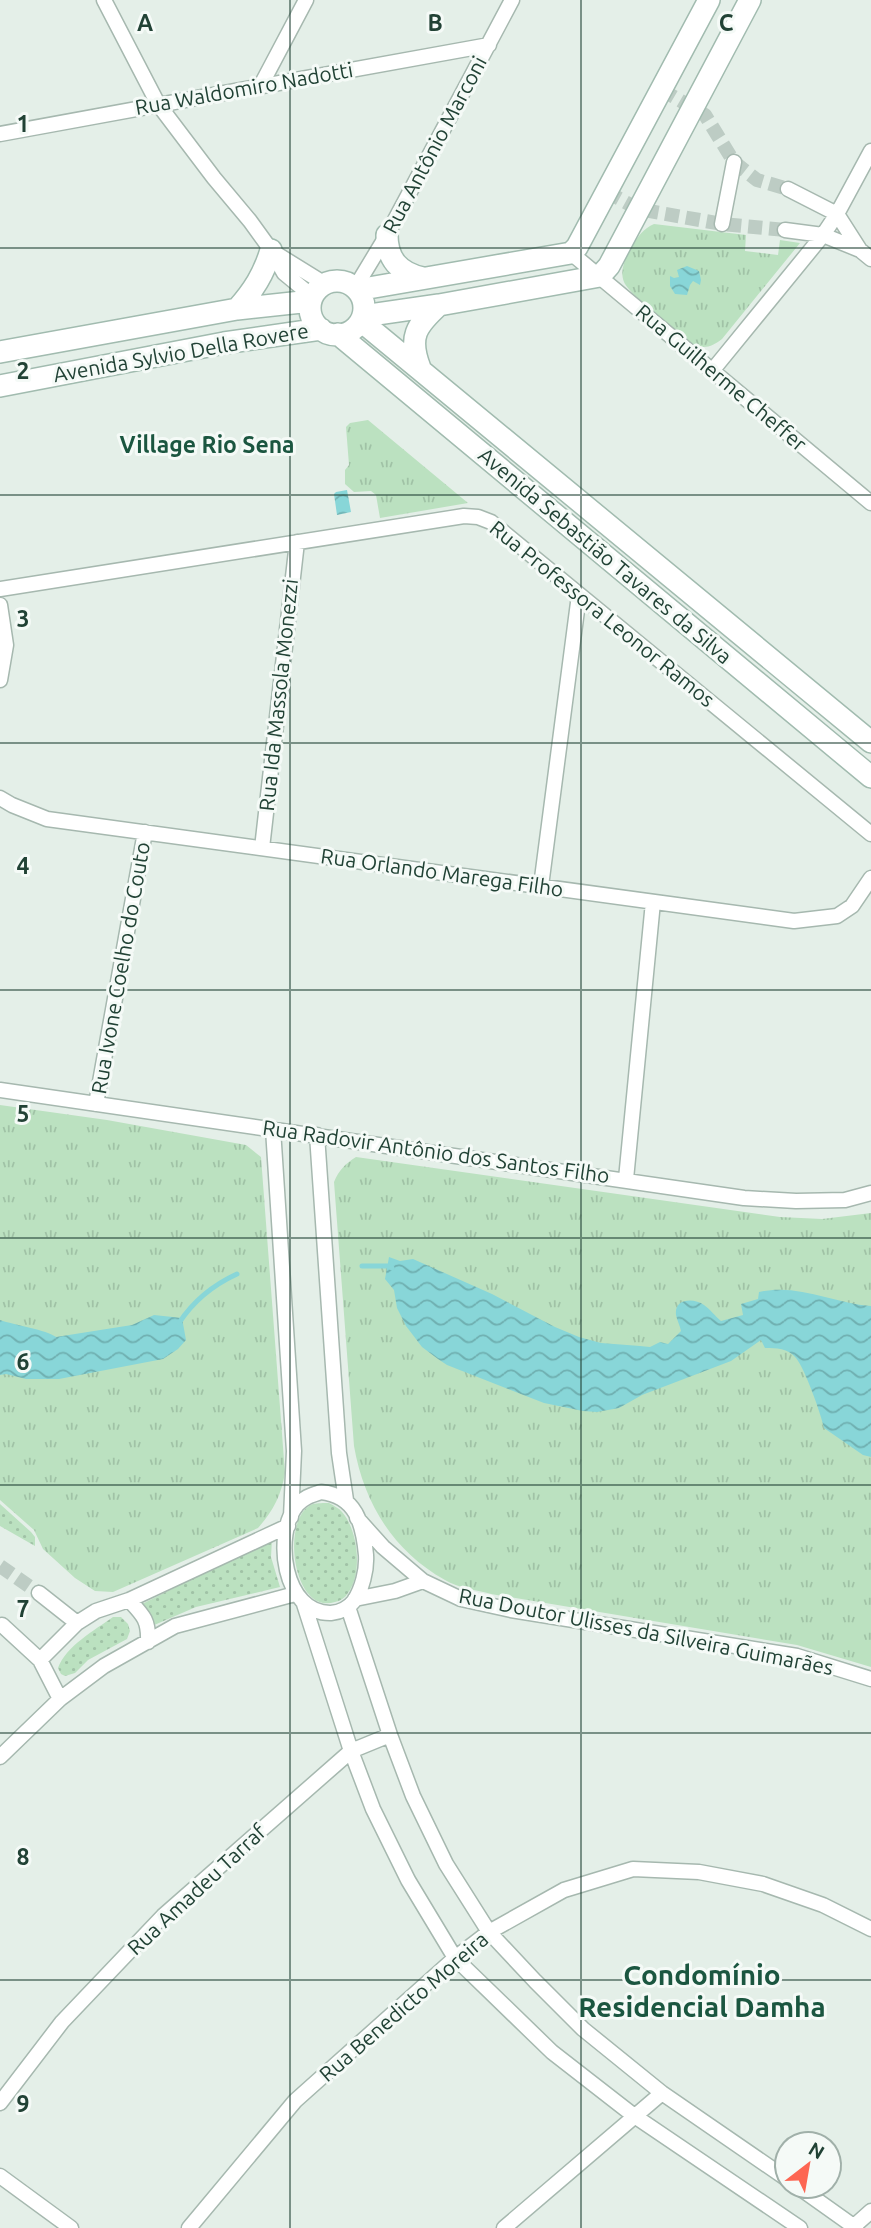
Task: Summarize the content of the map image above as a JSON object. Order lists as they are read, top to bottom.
{
  "streets": {
    "main road": ["Avenida Sylvio Della Rovere", "Avenida Sebastião Tavares da Silva"],
    "street": [
      "Rua Waldomiro Nadotti",
      "Rua Antônio Marconi",
      "Rua Guilherme Cheffer",
      "Rua Professora Leonor Ramos",
      "Rua Ida Massola Monezzi",
      "Rua Orlando Marega Filho",
      "Rua Ivone Coelho do Couto",
      "Rua Radovir Antônio dos Santos Filho",
      "Rua Doutor Ulisses da Silveira Guimarães",
      "Rua Amadeu Tarraf",
      "Rua Benedicto Moreira"
    ]
  },
  "crossings": [
    ["Rua Waldomiro Nadotti", "Rua Antônio Marconi"],
    ["Rua Antônio Marconi", "Avenida Sylvio Della Rovere"],
    ["Rua Antônio Marconi", "Avenida Sebastião Tavares da Silva"],
    ["Avenida Sylvio Della Rovere", "Avenida Sebastião Tavares da Silva"],
    ["Rua Professora Leonor Ramos", "Rua Ida Massola Monezzi"],
    ["Rua Ida Massola Monezzi", "Rua Orlando Marega Filho"],
    ["Rua Orlando Marega Filho", "Rua Ivone Coelho do Couto"],
    ["Rua Ivone Coelho do Couto", "Rua Radovir Antônio dos Santos Filho"]
  ],
  "districts": ["Village Rio Sena", "Condomínio Residencial Damha"],
  "north": "top right",
  "grid": {
    "columns": ["A", "B", "C"],
    "rows": [
      "1",
      "2",
      "3",
      "4",
      "5",
      "6",
      "7",
      "8",
      "9"
    ]
  }
}
